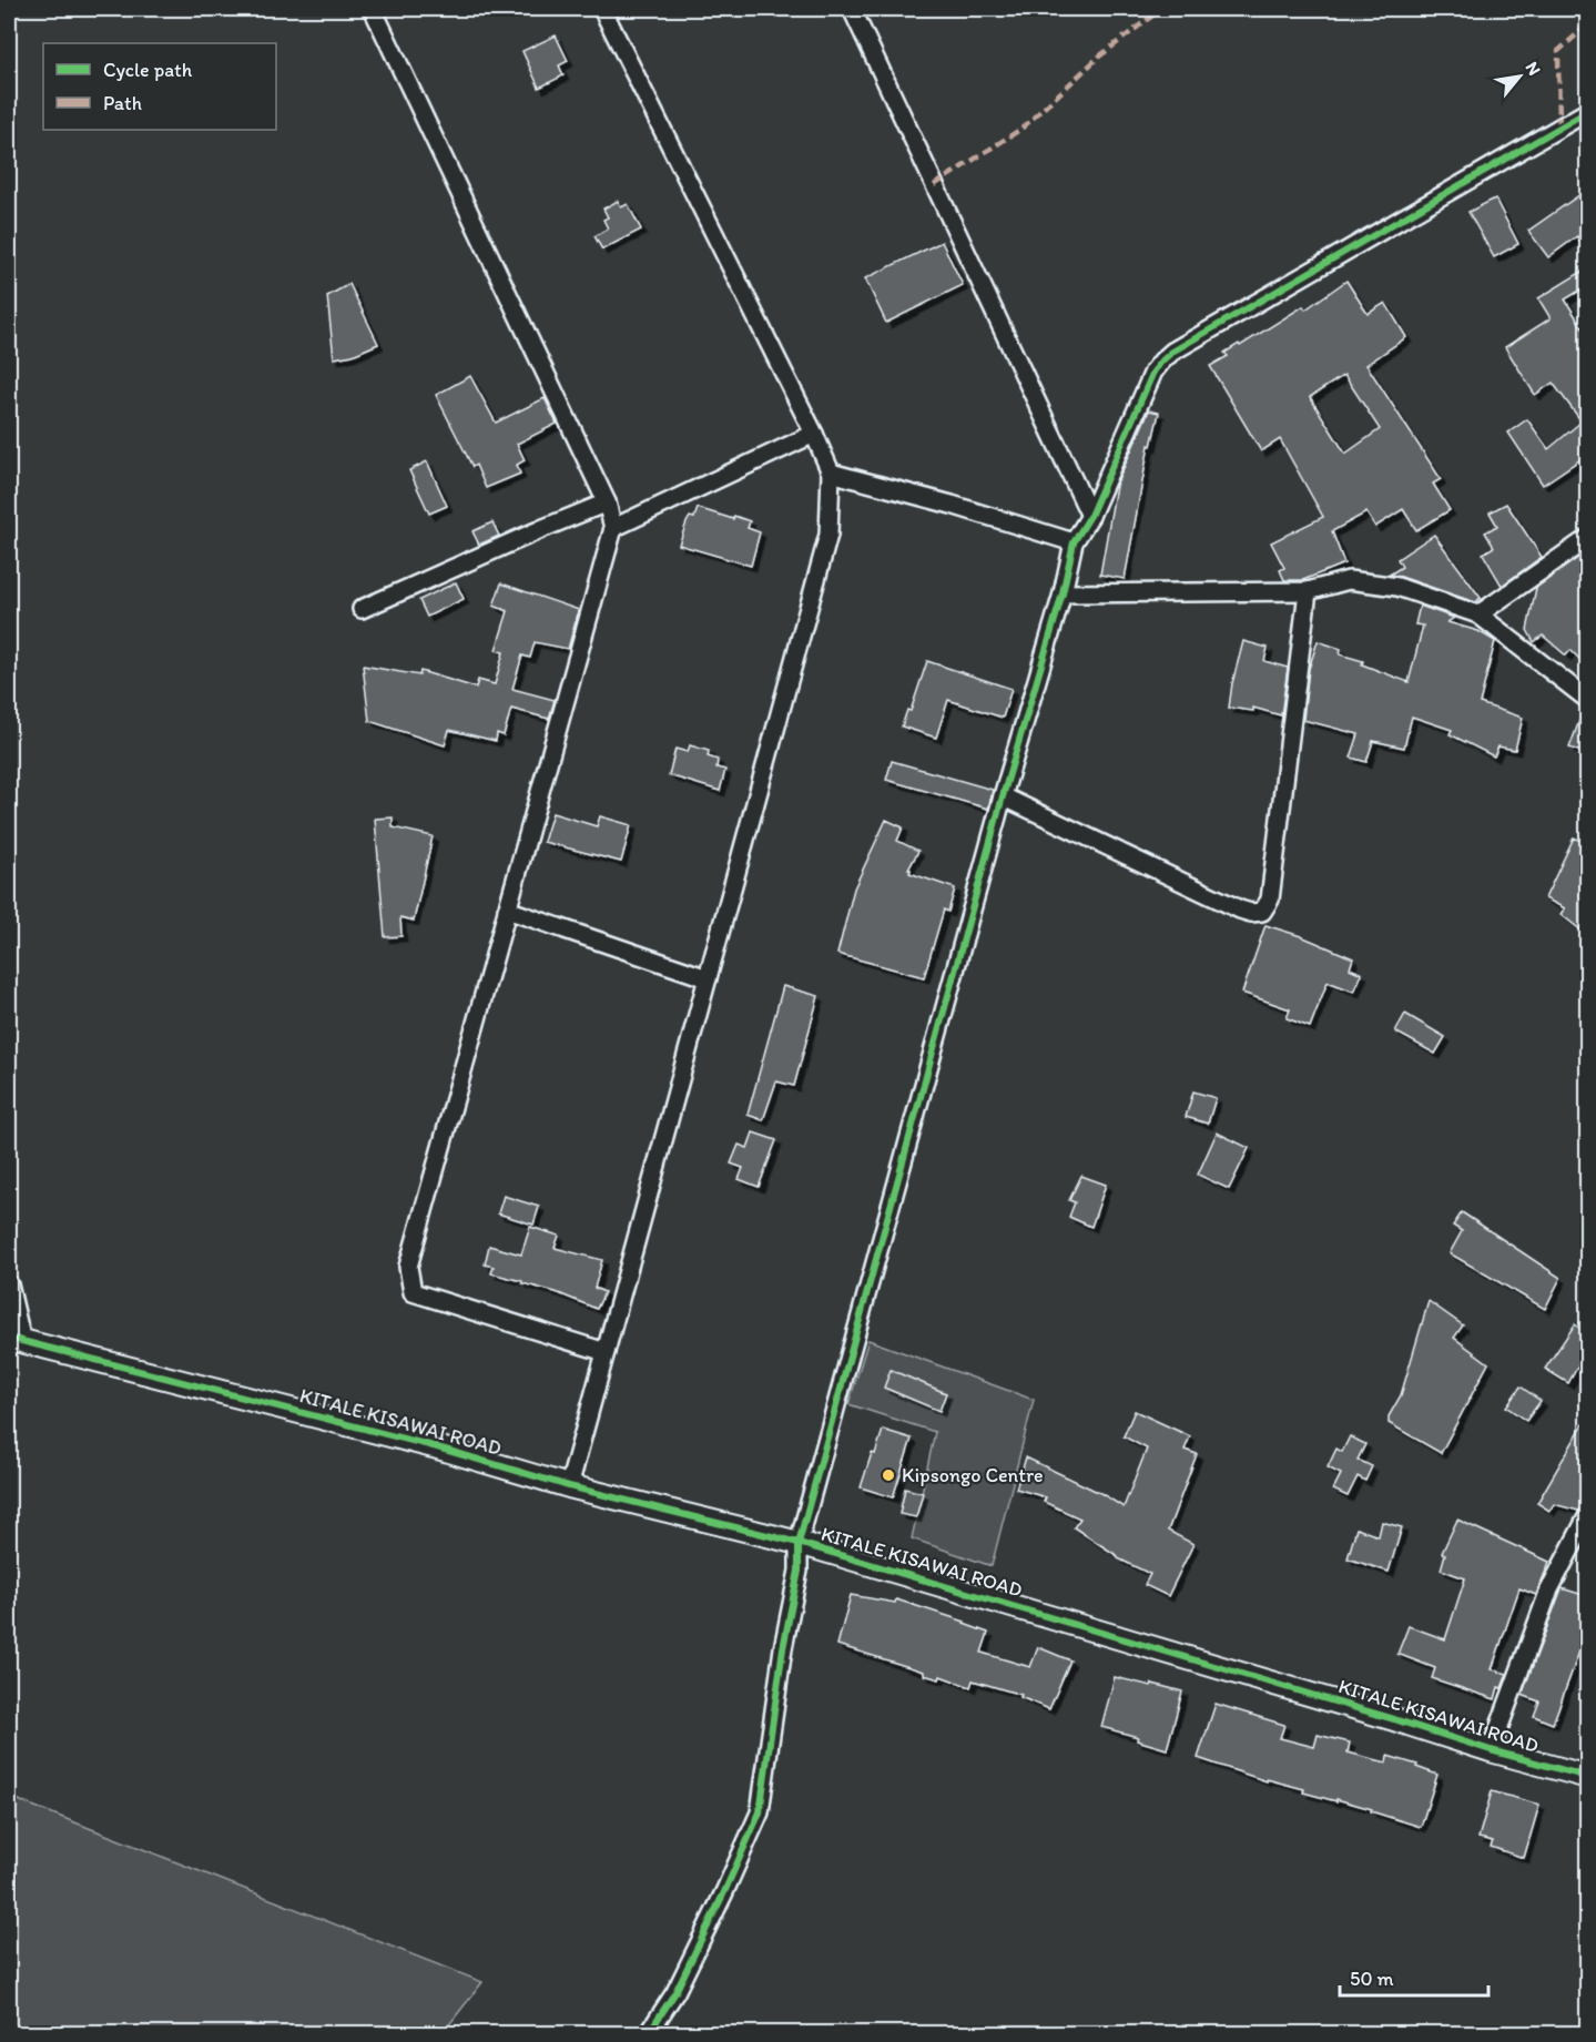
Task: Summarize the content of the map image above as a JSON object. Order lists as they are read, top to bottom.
{
  "streets": {
    "street": ["KITALE KISAWAI ROAD"]
  },
  "places": ["Kipsongo Centre"],
  "legend": ["Cycle path", "Path"],
  "scale_bar": "50 m",
  "north": "top right"
}
